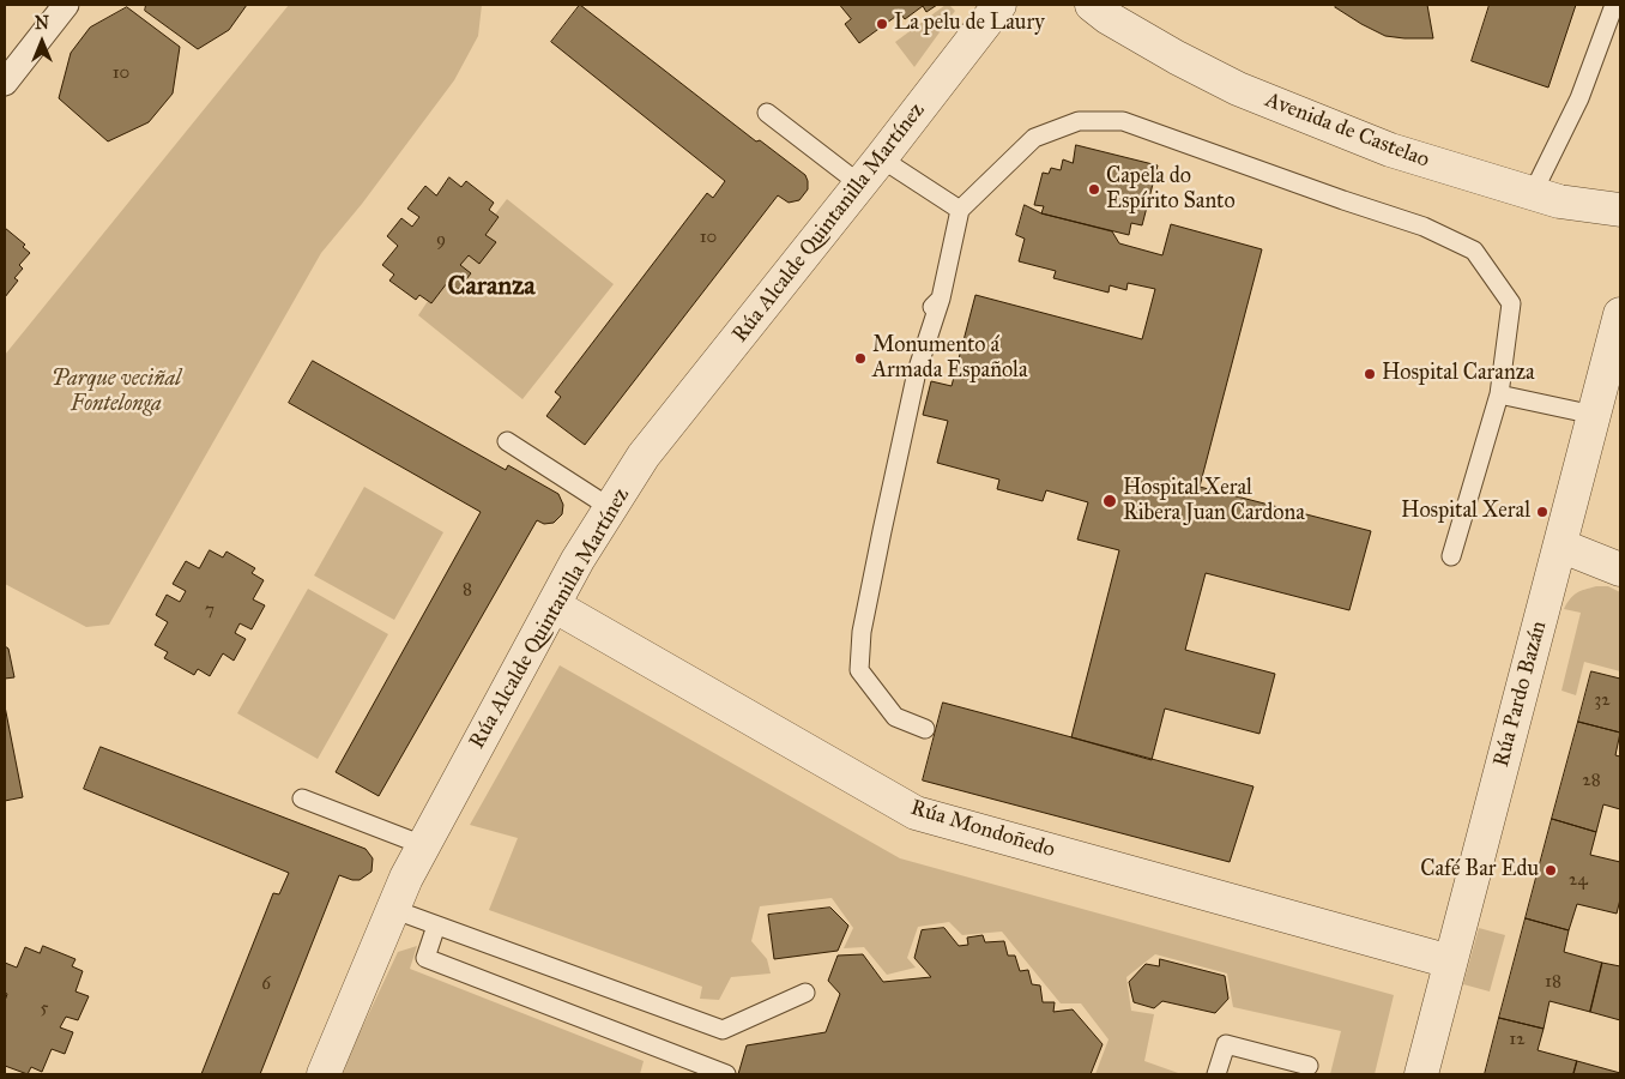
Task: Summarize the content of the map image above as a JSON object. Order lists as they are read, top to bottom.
{
  "streets": {
    "street": [
      "Avenida de Castelao",
      "Rúa Alcalde Quintanilla Martínez",
      "Rúa Pardo Bazán",
      "Rúa Mondoñedo"
    ]
  },
  "crossings": [
    ["Rúa Alcalde Quintanilla Martínez", "Rúa Mondoñedo"],
    ["Rúa Pardo Bazán", "Rúa Mondoñedo"]
  ],
  "districts": ["Caranza"],
  "parks": ["Parque veciñal Fontelonga"],
  "places": [
    "La pelu de Laury",
    "Capela do Espírito Santo",
    "Monumento á Armada Española",
    "Hospital Caranza",
    "Hospital Xeral Ribera Juan Cardona",
    "Hospital Xeral",
    "Café Bar Edu"
  ],
  "house_numbers": [
    "10",
    "10",
    "9",
    "8",
    "7",
    "32",
    "28",
    "24",
    "18",
    "6",
    "5",
    "12"
  ],
  "north": "top"
}
